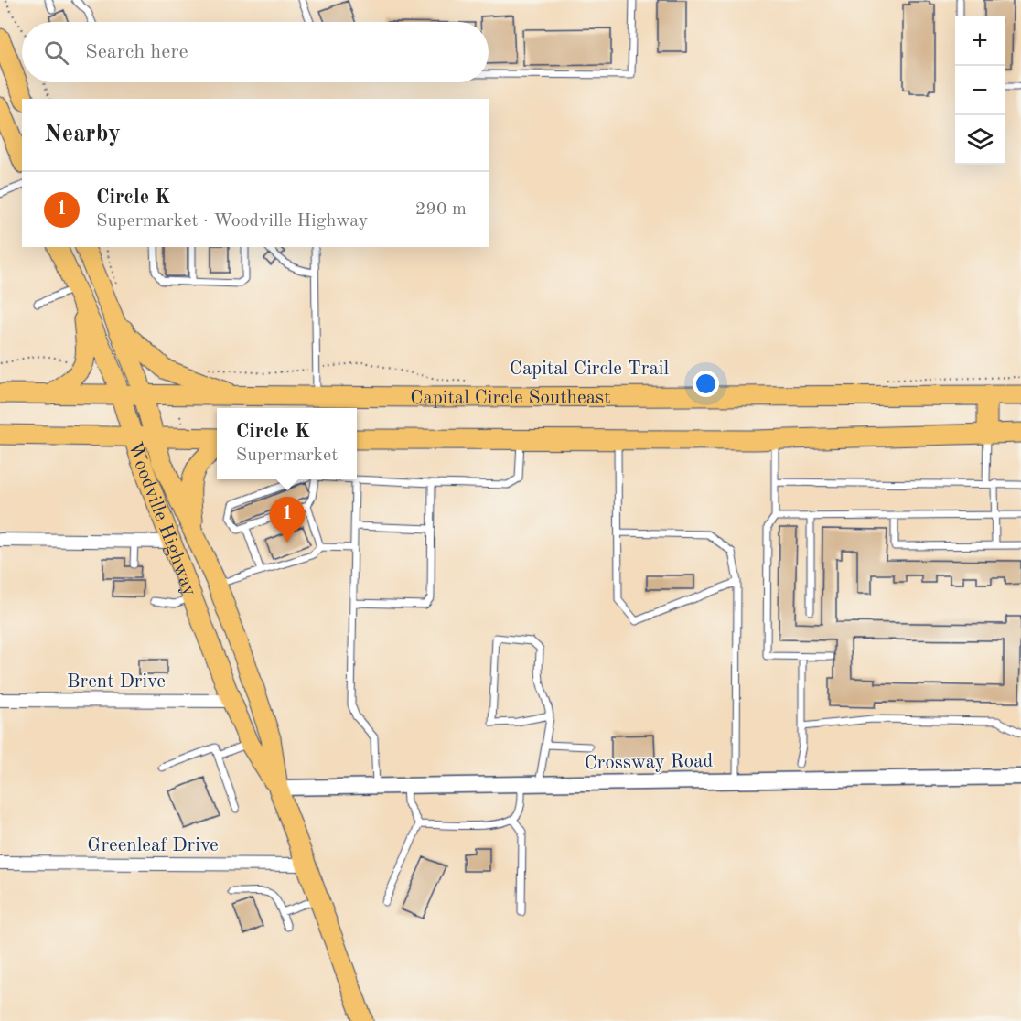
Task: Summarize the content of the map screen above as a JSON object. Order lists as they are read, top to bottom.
{
  "streets": {
    "main road": ["Capital Circle Southeast", "Woodville Highway"],
    "street": ["Brent Drive", "Crossway Road", "Greenleaf Drive"]
  },
  "crossings": [
    ["Capital Circle Southeast", "Woodville Highway"],
    ["Woodville Highway", "Brent Drive"],
    ["Woodville Highway", "Crossway Road"],
    ["Woodville Highway", "Greenleaf Drive"]
  ],
  "page": {
    "map_buttons": ["+", "−"],
    "search": "Search here",
    "heading": "Nearby",
    "list": [
      {
        "mark": "1",
        "name": "Circle K",
        "note": "Supermarket · Woodville Highway",
        "value": "290 m"
      }
    ],
    "popup": ["Circle K", "Supermarket"],
    "pins": "1"
  }
}
